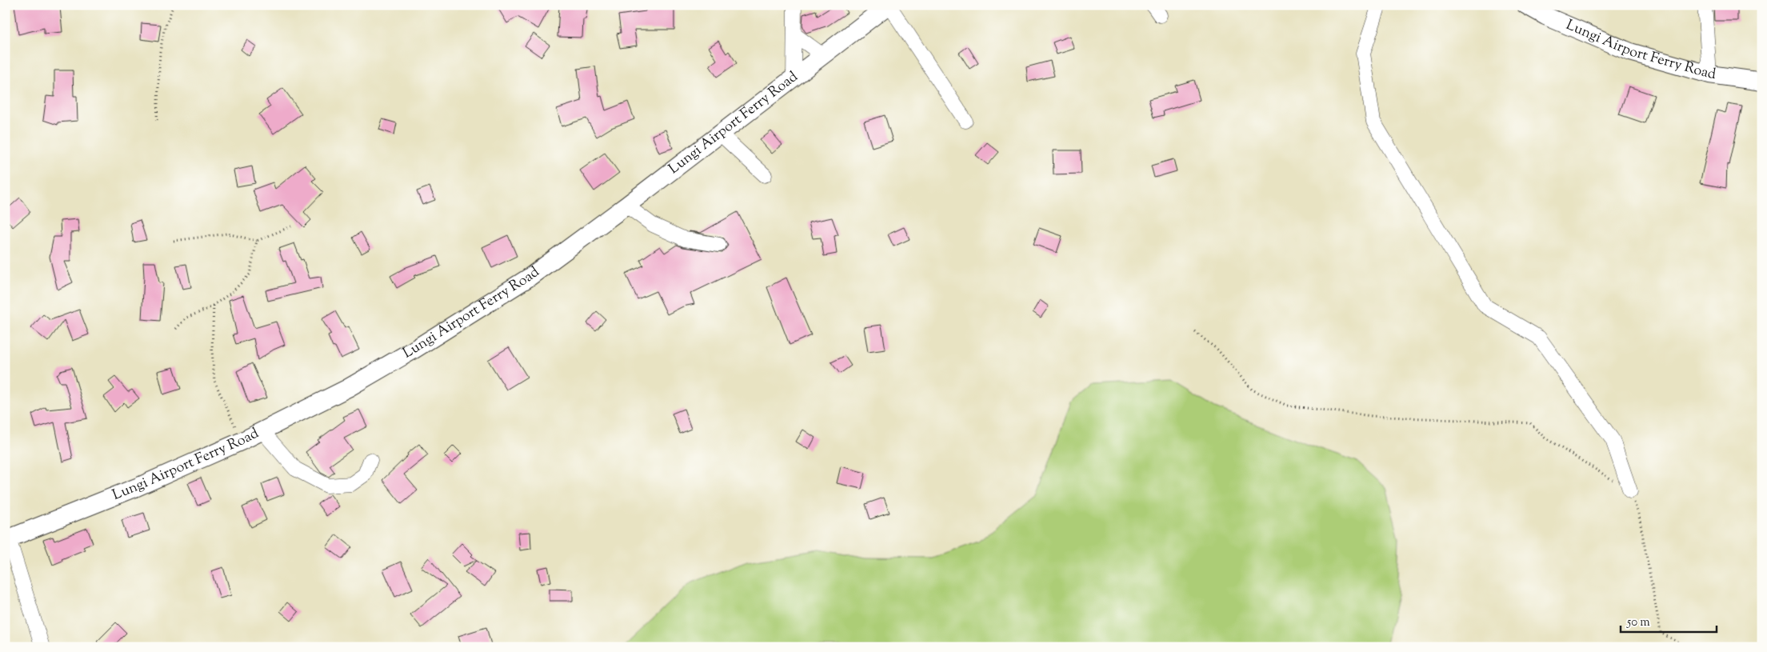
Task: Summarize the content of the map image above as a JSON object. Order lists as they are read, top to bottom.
{
  "streets": {
    "main road": ["Lungi Airport Ferry Road"]
  },
  "scale_bar": "50 m"
}
